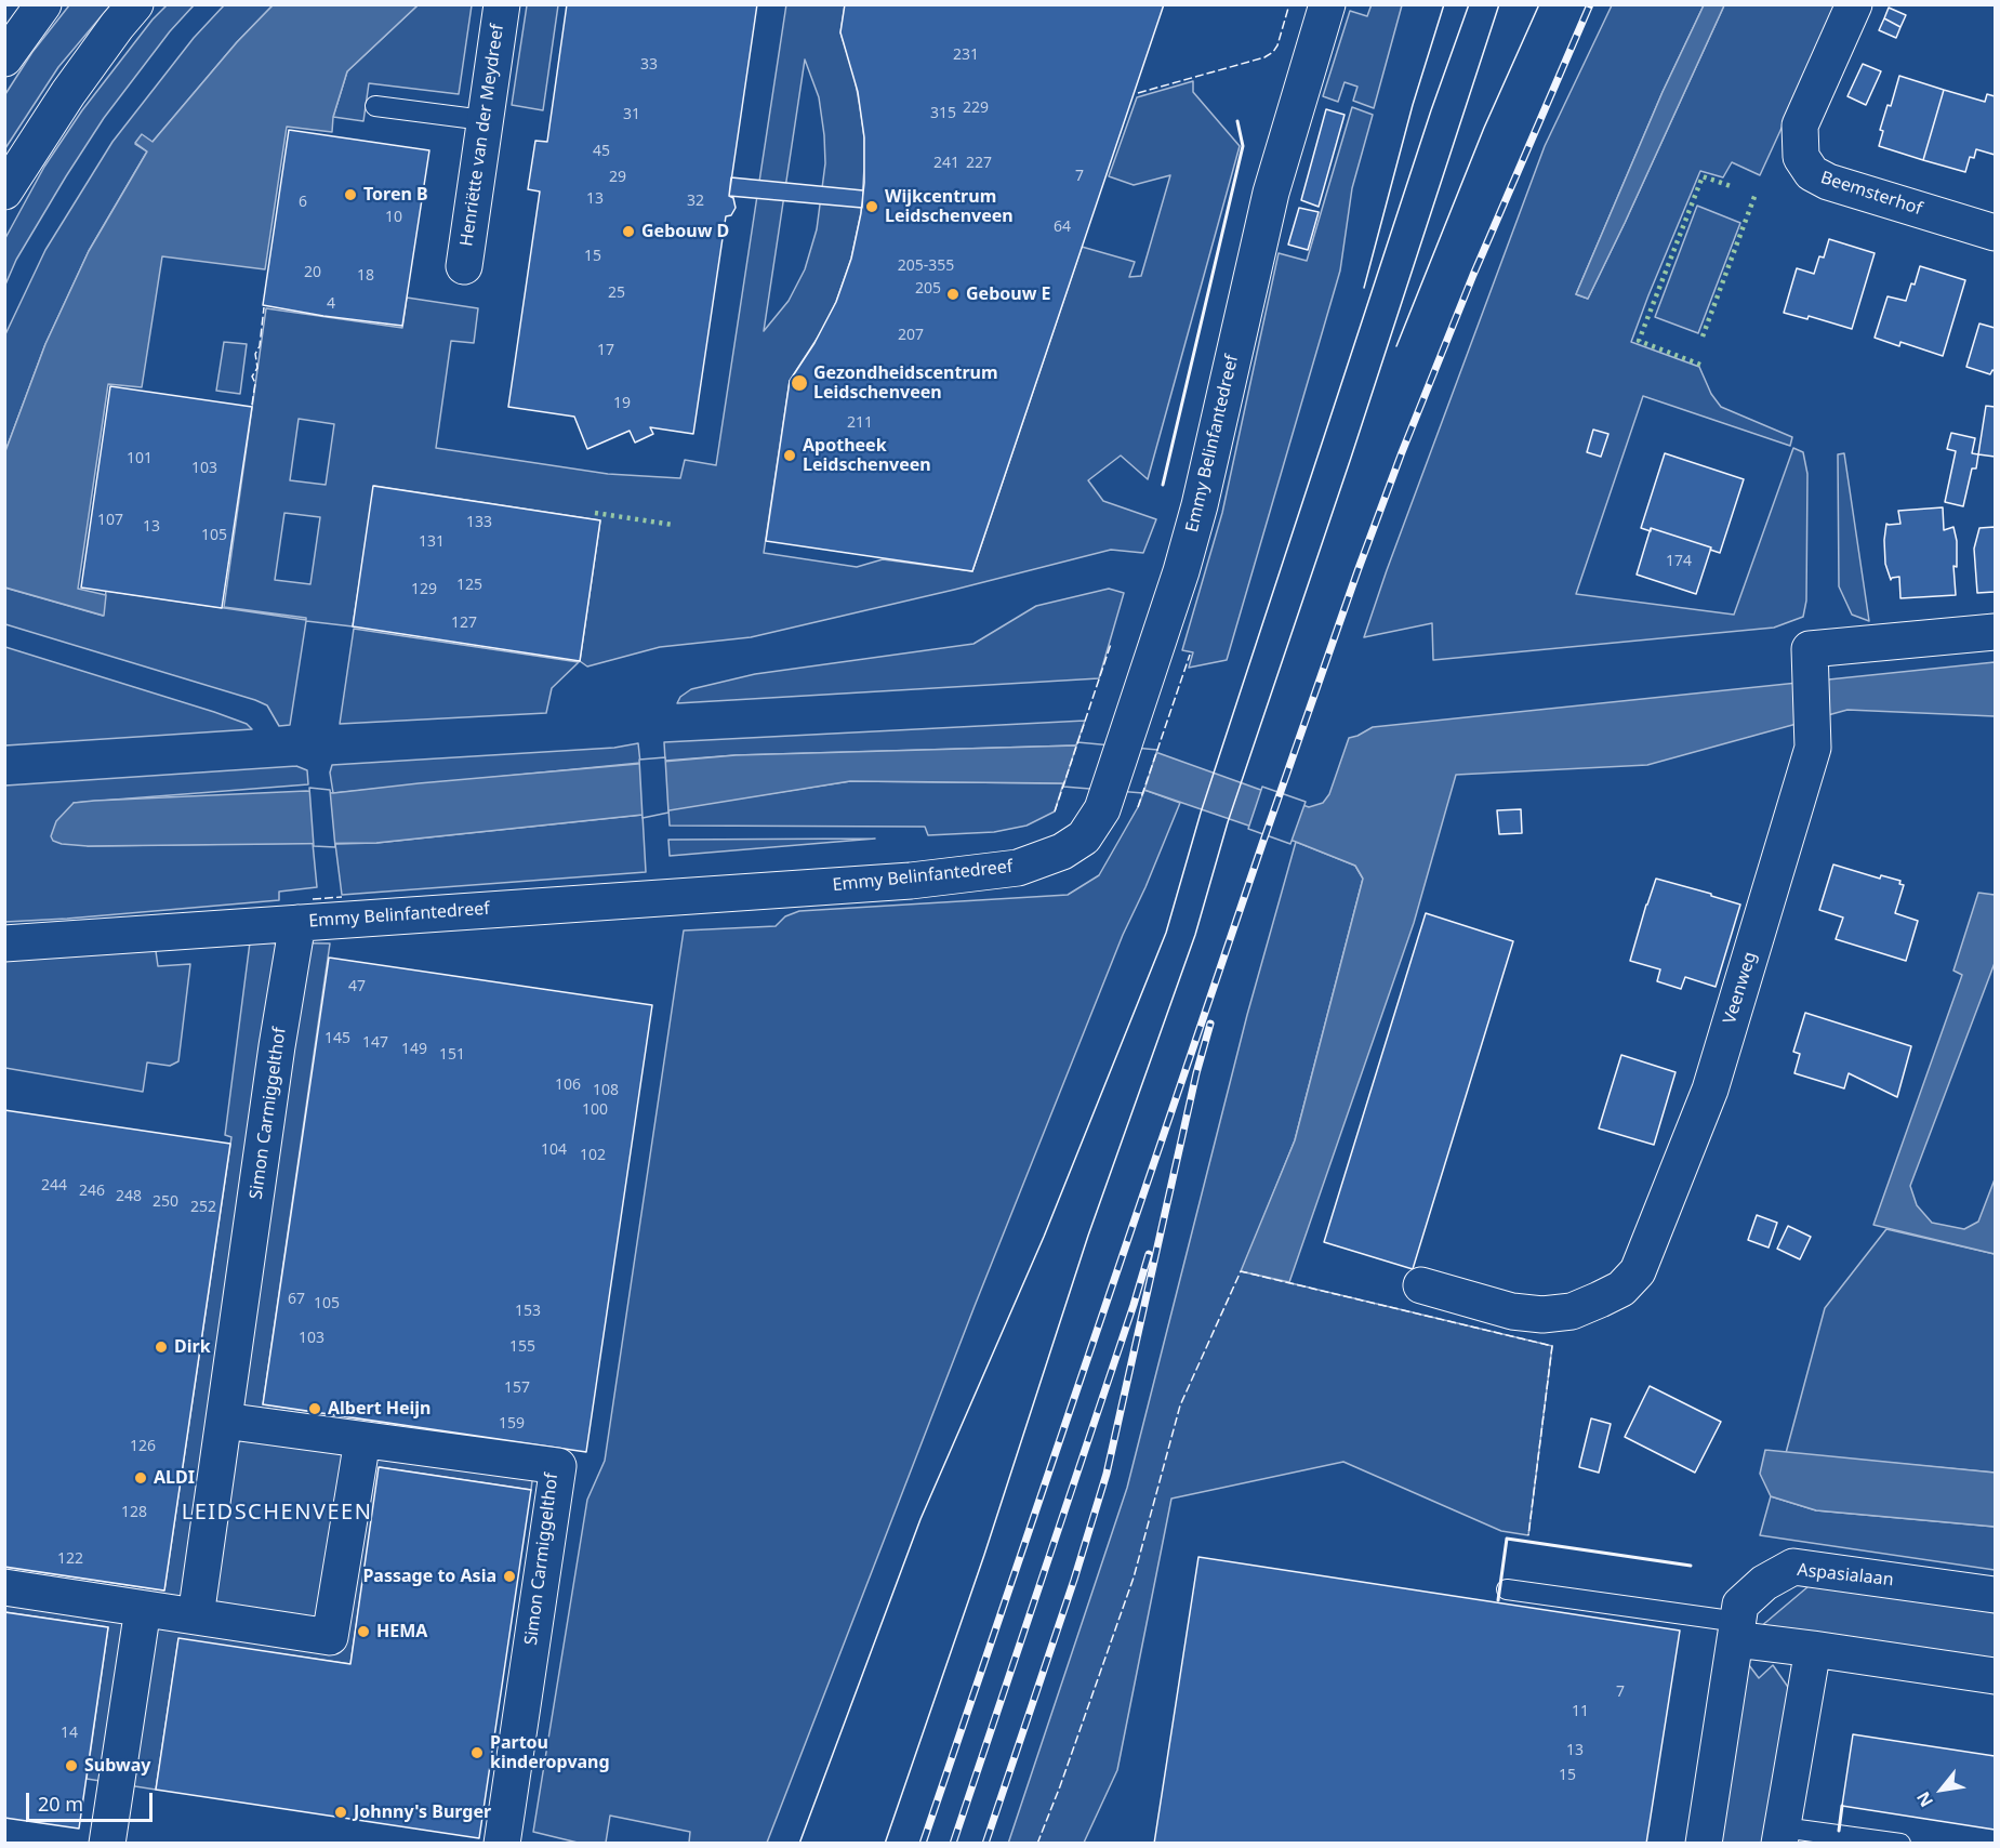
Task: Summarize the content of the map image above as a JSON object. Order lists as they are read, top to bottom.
{
  "streets": {
    "street": [
      "Henriëtte van der Meydreef",
      "Beemsterhof",
      "Emmy Belinfantedreef",
      "Veenweg",
      "Simon Carmiggelthof",
      "Aspasialaan"
    ]
  },
  "crossings": [
    ["Emmy Belinfantedreef", "Simon Carmiggelthof"]
  ],
  "districts": ["LEIDSCHENVEEN"],
  "places": [
    "Toren B",
    "Wijkcentrum Leidschenveen",
    "Gebouw D",
    "Gebouw E",
    "Gezondheidscentrum Leidschenveen",
    "Apotheek Leidschenveen",
    "Dirk",
    "Albert Heijn",
    "ALDI",
    "Passage to Asia",
    "HEMA",
    "Partou kinderopvang",
    "Subway",
    "Johnny's Burger"
  ],
  "house_numbers": [
    "231",
    "33",
    "229",
    "315",
    "31",
    "45",
    "241",
    "227",
    "7",
    "29",
    "13",
    "32",
    "6",
    "10",
    "64",
    "15",
    "205-355",
    "20",
    "18",
    "205",
    "25",
    "4",
    "207",
    "17",
    "19",
    "211",
    "101",
    "103",
    "107",
    "133",
    "13",
    "105",
    "131",
    "174",
    "125",
    "129",
    "127",
    "47",
    "145",
    "147",
    "149",
    "151",
    "106",
    "108",
    "100",
    "104",
    "102",
    "244",
    "246",
    "248",
    "250",
    "252",
    "67",
    "105",
    "153",
    "103",
    "155",
    "157",
    "159",
    "126",
    "128",
    "122",
    "7",
    "11",
    "14",
    "13",
    "15"
  ],
  "scale_bar": "20 m",
  "north": "bottom left"
}
